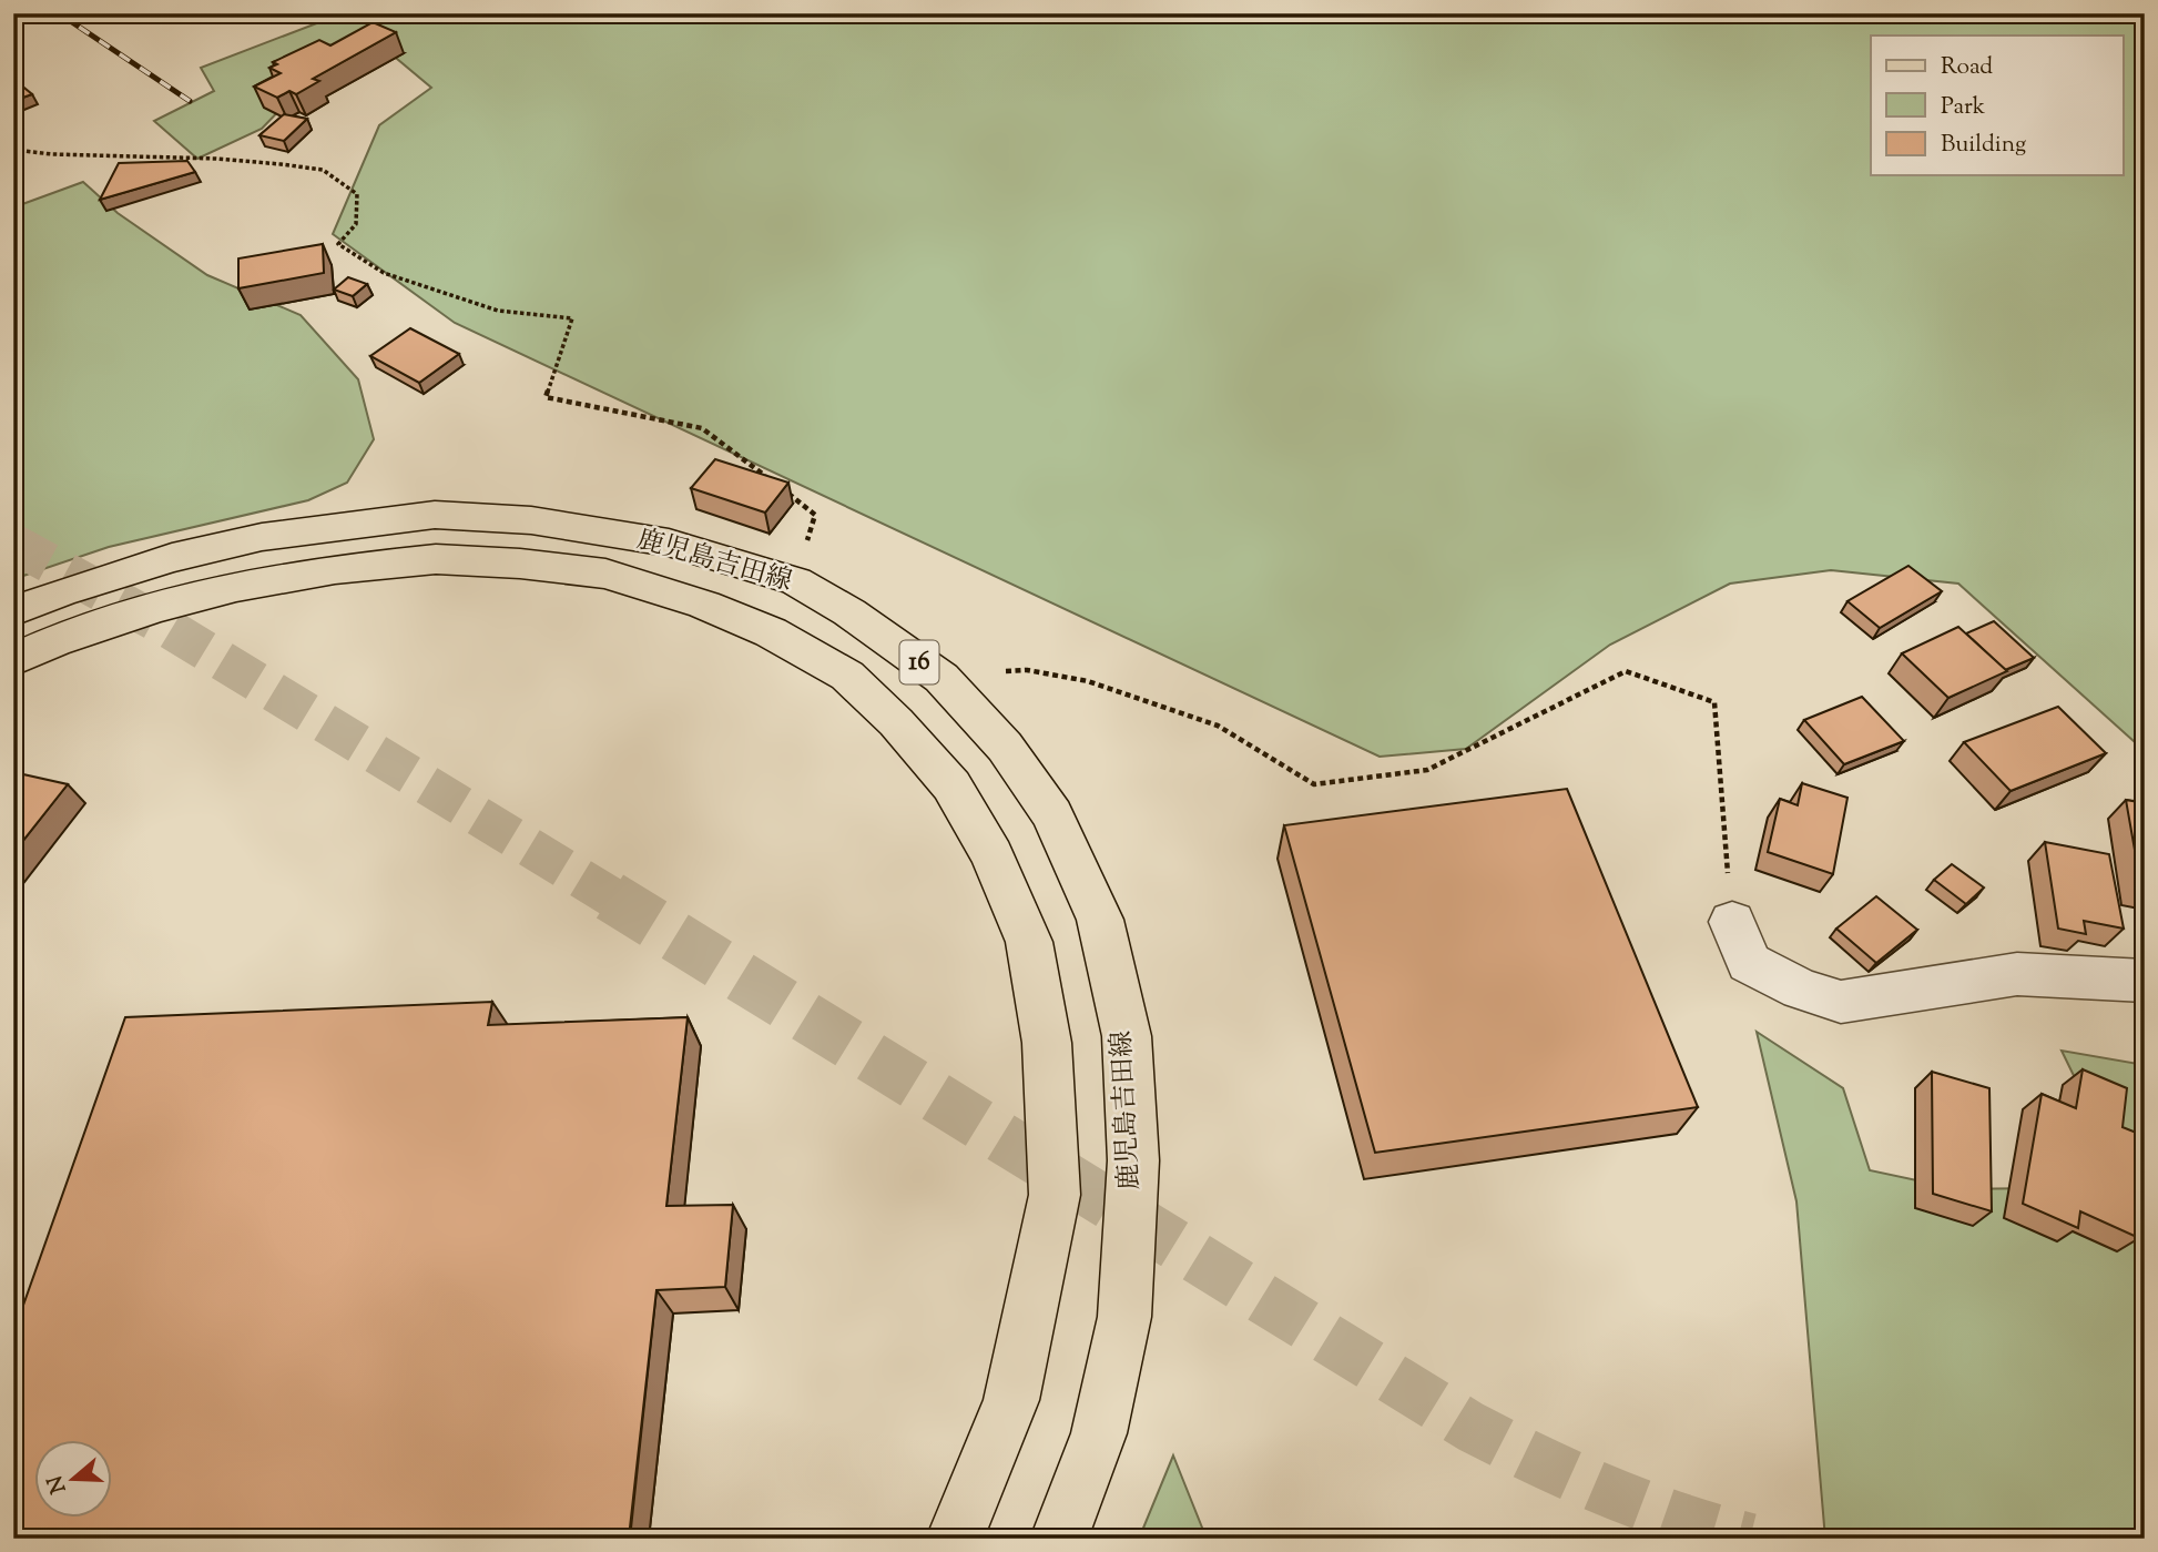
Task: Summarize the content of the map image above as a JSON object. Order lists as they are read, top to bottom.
{
  "streets": {
    "main road": ["鹿児島吉田線", "16"]
  },
  "legend": ["Road", "Park", "Building"],
  "north": "left"
}
